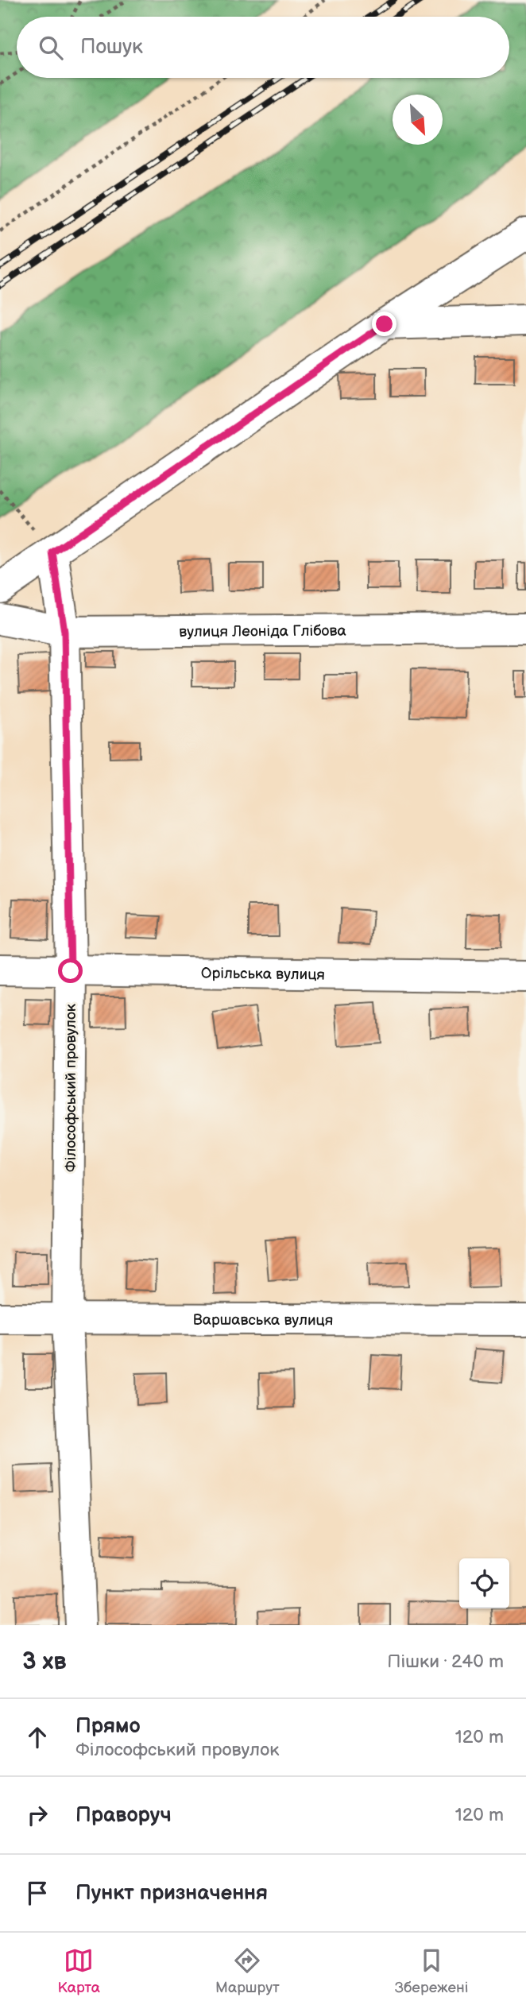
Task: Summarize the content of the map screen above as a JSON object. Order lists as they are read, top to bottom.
{
  "streets": {
    "street": [
      "вулиця Леоніда Глібова",
      "Орільська вулиця",
      "Філософський провулок",
      "Варшавська вулиця"
    ]
  },
  "crossings": [
    ["вулиця Леоніда Глібова", "Філософський провулок"],
    ["Орільська вулиця", "Філософський провулок"],
    ["Філософський провулок", "Варшавська вулиця"]
  ],
  "north": "bottom right",
  "page": {
    "search": "Пошук",
    "heading": ["3 хв", "Пішки · 240 m"],
    "list": [
      ["Прямо", "Філософський провулок", "120 m"],
      ["Праворуч", "120 m"],
      "Пункт призначення"
    ],
    "nav": ["Карта", "Маршрут", "Збережені"]
  }
}
